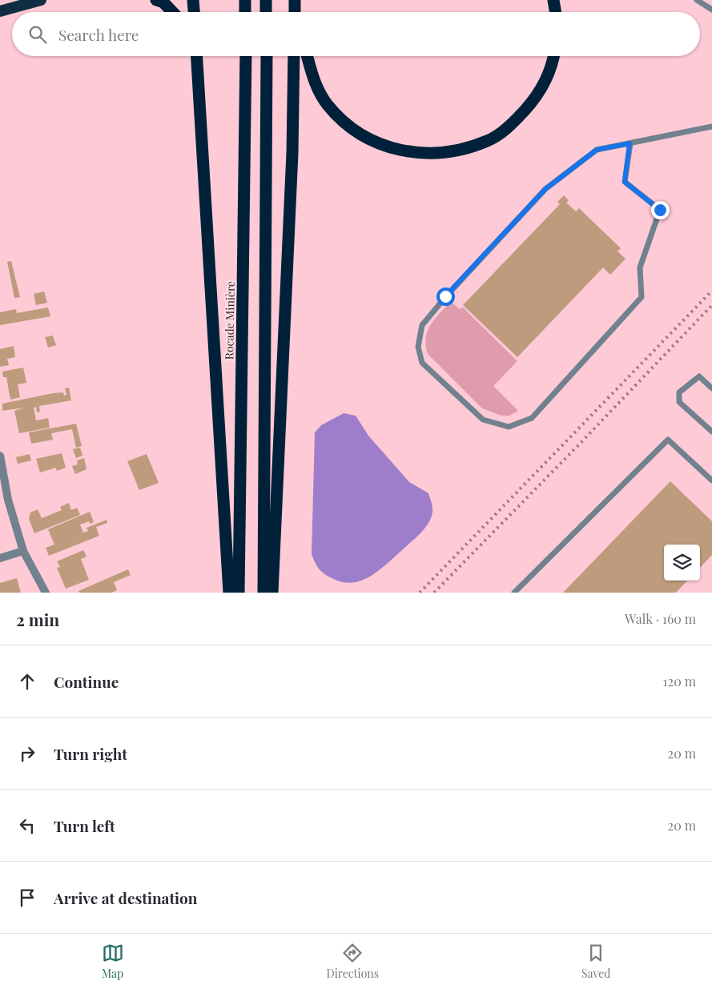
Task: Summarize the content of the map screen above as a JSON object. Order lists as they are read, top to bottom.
{
  "streets": {
    "highway": ["Rocade Minière"]
  },
  "page": {
    "search": "Search here",
    "heading": ["2 min", "Walk · 160 m"],
    "list": [
      ["Continue", "120 m"],
      ["Turn right", "20 m"],
      ["Turn left", "20 m"],
      "Arrive at destination"
    ],
    "nav": ["Map", "Directions", "Saved"]
  }
}
